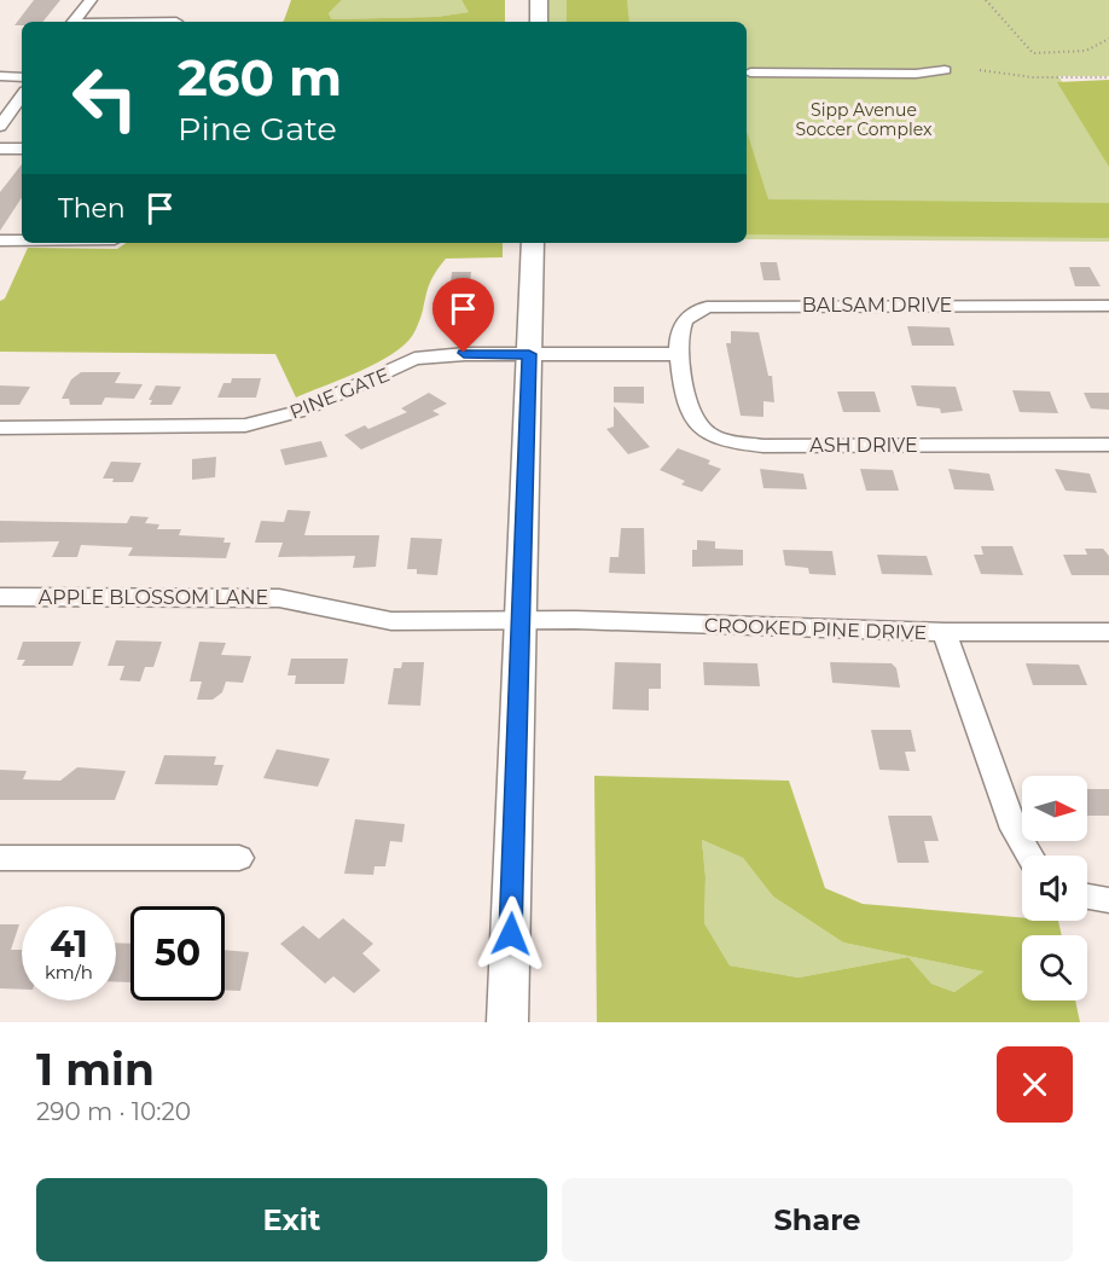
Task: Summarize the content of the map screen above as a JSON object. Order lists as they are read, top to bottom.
{
  "streets": {
    "street": [
      "BALSAM DRIVE",
      "PINE GATE",
      "ASH DRIVE",
      "APPLE BLOSSOM LANE",
      "CROOKED PINE DRIVE"
    ]
  },
  "crossings": [
    ["BALSAM DRIVE", "PINE GATE"],
    ["BALSAM DRIVE", "ASH DRIVE"],
    ["PINE GATE", "ASH DRIVE"],
    ["APPLE BLOSSOM LANE", "CROOKED PINE DRIVE"]
  ],
  "parks": ["Sipp Avenue Soccer Complex"],
  "north": "right",
  "page": {
    "turn": ["260 m", "Pine Gate"],
    "then": "Then",
    "speed": "41 km/h",
    "limit": "50",
    "heading": ["1 min", "290 m · 10:20"],
    "buttons": ["Exit", "Share"]
  }
}
